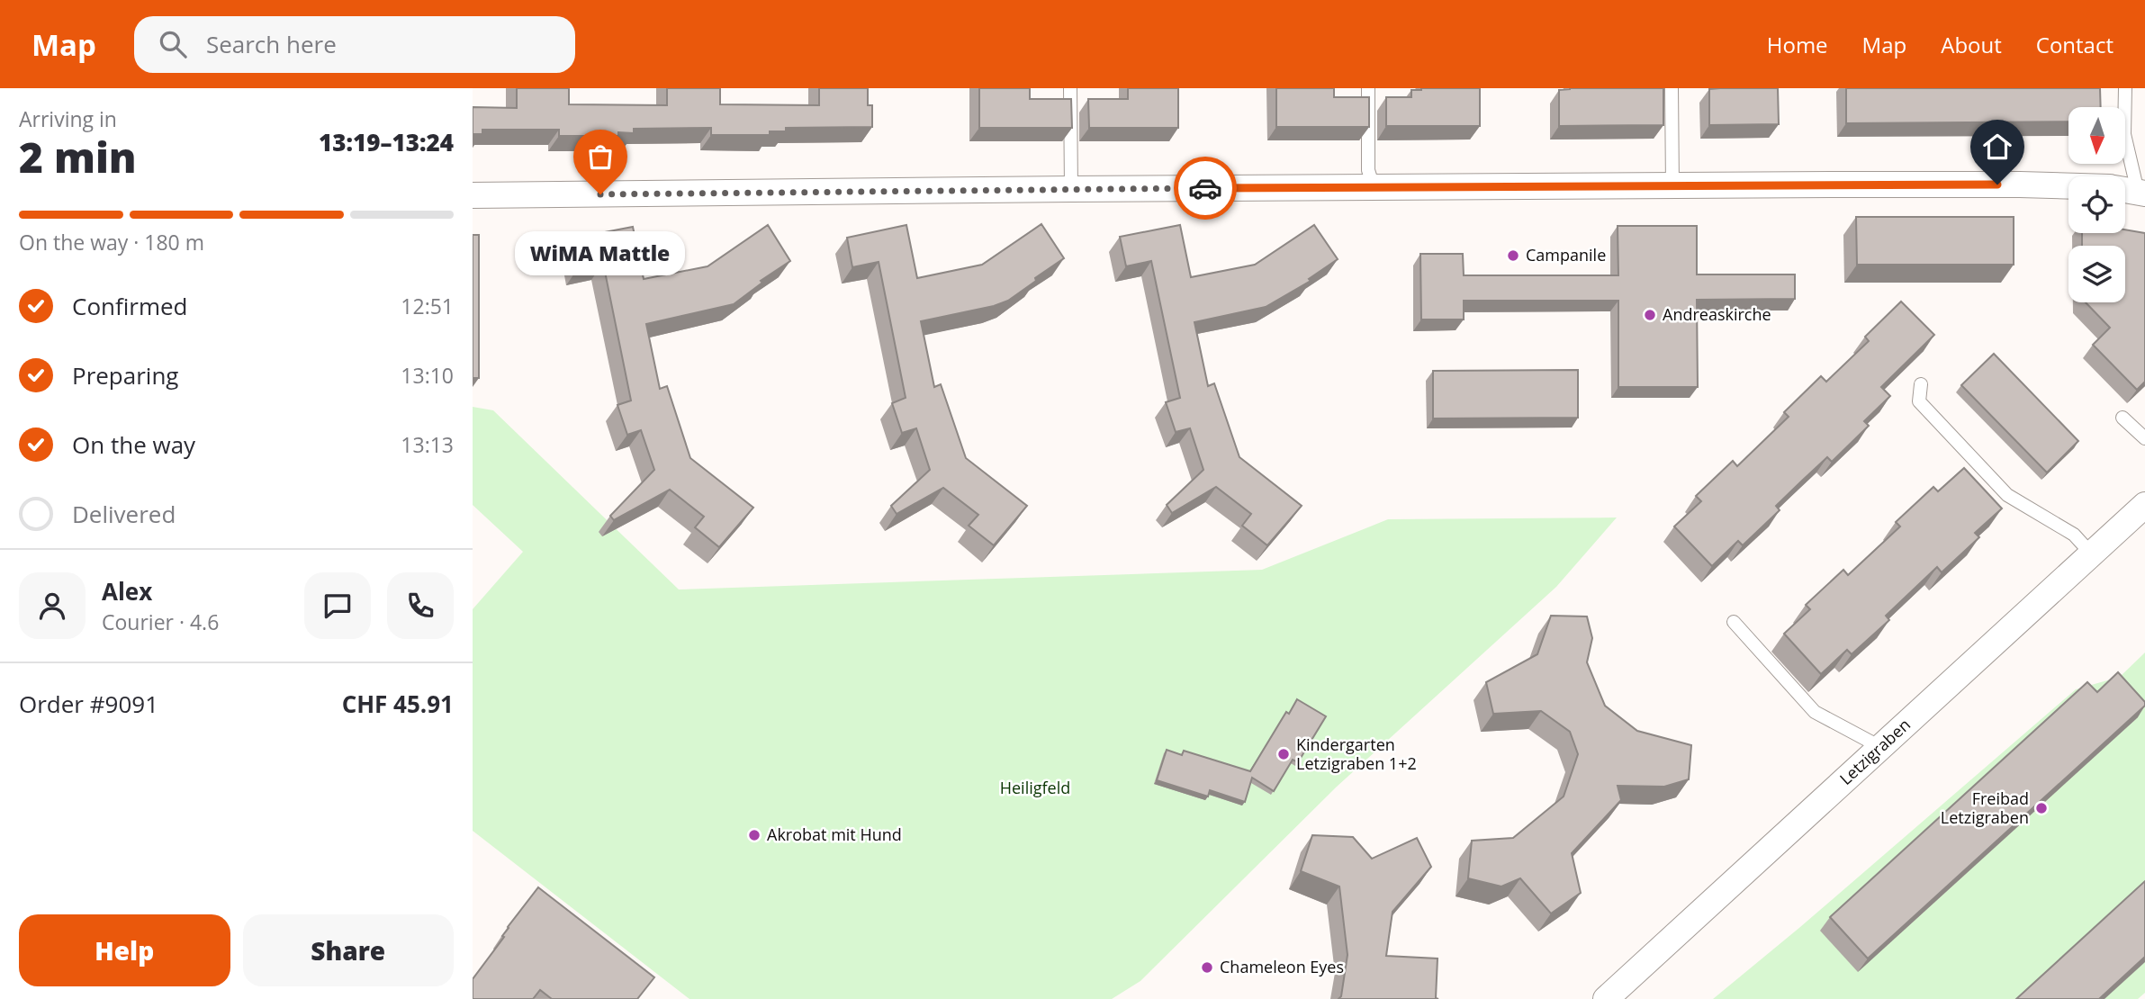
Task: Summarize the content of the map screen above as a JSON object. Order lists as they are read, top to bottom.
{
  "streets": {
    "street": ["Letzigraben"]
  },
  "parks": ["Heiligfeld"],
  "places": [
    "WiMA Mattle",
    "Campanile",
    "Andreaskirche",
    "Kindergarten Letzigraben 1+2",
    "Freibad Letzigraben",
    "Akrobat mit Hund",
    "Chameleon Eyes"
  ],
  "north": "bottom",
  "page": {
    "header": "Map",
    "search": "Search here",
    "nav": [
      "Home",
      "Map",
      "About",
      "Contact"
    ],
    "heading": ["2 min", "Arriving in", "13:19–13:24"],
    "panel": [
      "Alex",
      "Courier · 4.6",
      "Order #9091",
      "CHF 45.91"
    ],
    "bar": "On the way · 180 m",
    "bubble": "WiMA Mattle",
    "list": [
      ["Confirmed", "12:51"],
      ["Preparing", "13:10"],
      ["On the way", "13:13"],
      "Delivered"
    ],
    "buttons": ["Help", "Share"]
  }
}
